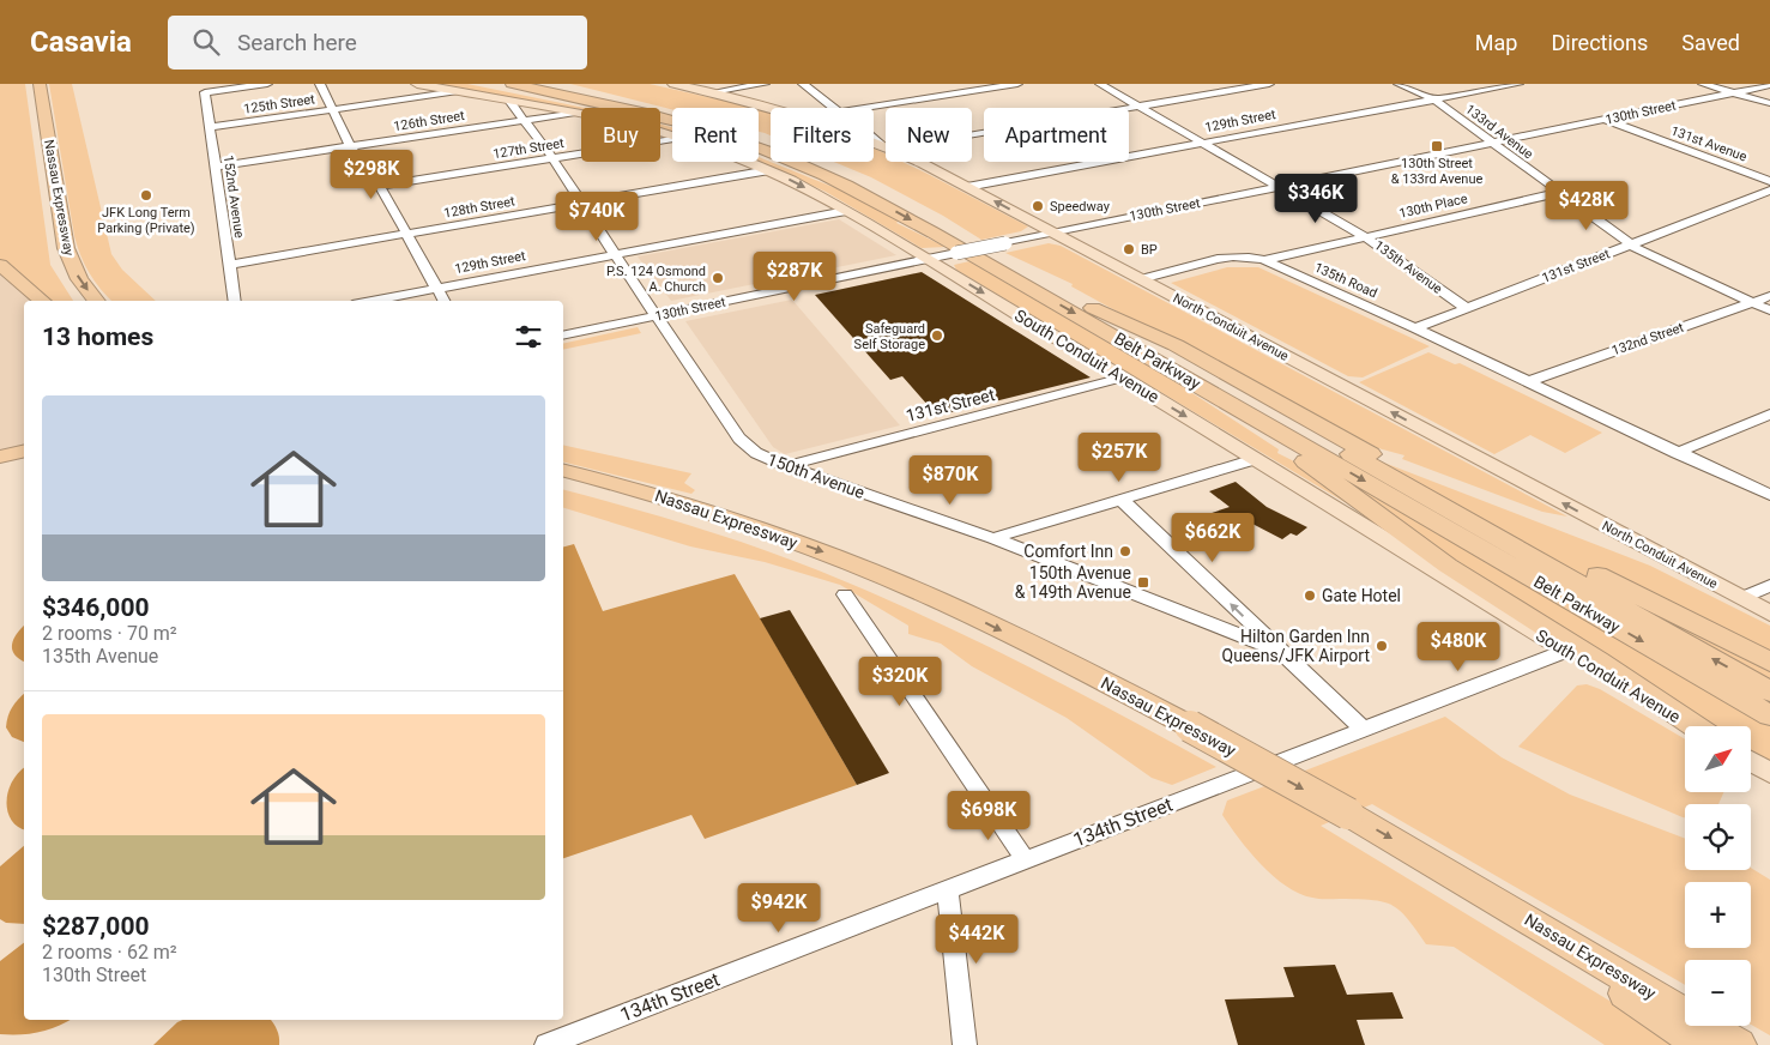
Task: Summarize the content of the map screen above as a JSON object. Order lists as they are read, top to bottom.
{
  "streets": {
    "highway": ["Nassau Expressway", "Belt Parkway"],
    "main road": ["North Conduit Avenue", "South Conduit Avenue"],
    "street": [
      "125th Street",
      "130th Street",
      "126th Street",
      "129th Street",
      "133rd Avenue",
      "131st Avenue",
      "127th Street",
      "152nd Avenue",
      "130th Place",
      "128th Street",
      "131st Street",
      "135th Avenue",
      "135th Road",
      "132nd Street",
      "150th Avenue",
      "134th Street"
    ]
  },
  "crossings": [
    ["125th Street", "152nd Avenue"],
    ["125th Street", "South Conduit Avenue"],
    ["130th Street", "133rd Avenue"],
    ["130th Street", "131st Avenue"],
    ["130th Street", "135th Avenue"],
    ["130th Street", "North Conduit Avenue"],
    ["130th Street", "South Conduit Avenue"],
    ["130th Street", "150th Avenue"],
    ["126th Street", "152nd Avenue"],
    ["126th Street", "South Conduit Avenue"],
    ["126th Street", "150th Avenue"],
    ["129th Street", "133rd Avenue"],
    ["129th Street", "135th Avenue"],
    ["129th Street", "North Conduit Avenue"],
    ["129th Street", "South Conduit Avenue"],
    ["129th Street", "150th Avenue"],
    ["133rd Avenue", "130th Place"],
    ["133rd Avenue", "131st Street"],
    ["133rd Avenue", "132nd Street"],
    ["127th Street", "150th Avenue"],
    ["152nd Avenue", "128th Street"],
    ["130th Place", "135th Avenue"],
    ["130th Place", "135th Road"],
    ["130th Place", "North Conduit Avenue"],
    ["128th Street", "South Conduit Avenue"],
    ["128th Street", "150th Avenue"],
    ["131st Street", "135th Avenue"],
    ["131st Street", "135th Road"],
    ["131st Street", "South Conduit Avenue"],
    ["131st Street", "150th Avenue"],
    ["South Conduit Avenue", "Belt Parkway"],
    ["South Conduit Avenue", "150th Avenue"],
    ["South Conduit Avenue", "134th Street"],
    ["Belt Parkway", "150th Avenue"]
  ],
  "one_way": ["Nassau Expressway", "North Conduit Avenue"],
  "places": {
    "transit": ["130th Street & 133rd Avenue", "150th Avenue & 149th Avenue"],
    "other": [
      "JFK Long Term Parking (Private)",
      "Speedway",
      "BP",
      "P.S. 124 Osmond A. Church",
      "Safeguard Self Storage",
      "Comfort Inn",
      "Gate Hotel",
      "Hilton Garden Inn Queens/JFK Airport"
    ]
  },
  "north": "top right",
  "page": {
    "header": "Casavia",
    "search": "Search here",
    "nav": ["Map", "Directions", "Saved"],
    "chip": [
      "Buy",
      "Rent",
      "Filters",
      "New",
      "Apartment"
    ],
    "price": [
      "$298K",
      "$346K",
      "$428K",
      "$740K",
      "$287K",
      "$257K",
      "$870K",
      "$662K",
      "$480K",
      "$320K",
      "$698K",
      "$942K",
      "$442K"
    ],
    "heading": "13 homes",
    "list": [
      {
        "name": "$346,000",
        "note": "2 rooms · 70 m² · 135th Avenue"
      },
      {
        "name": "$287,000",
        "note": "2 rooms · 62 m² · 130th Street"
      }
    ],
    "map_buttons": ["+", "−"]
  }
}
